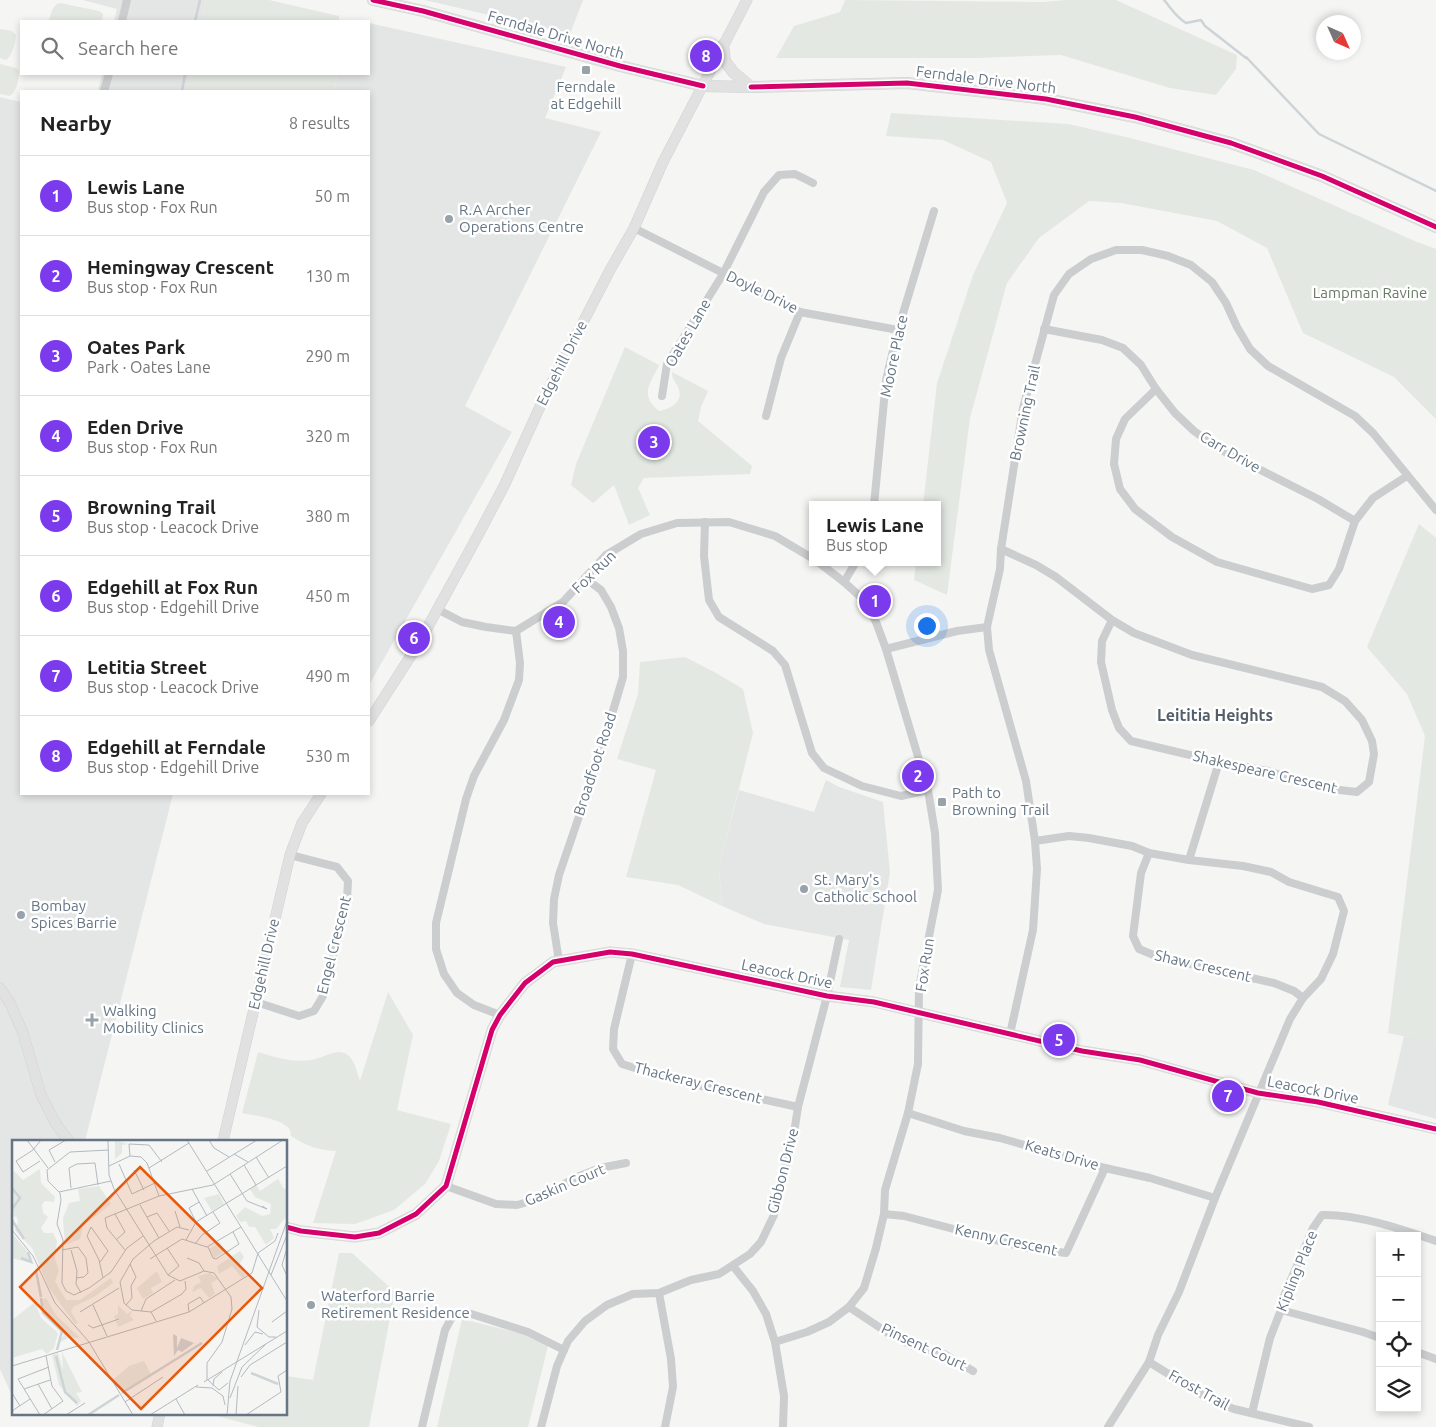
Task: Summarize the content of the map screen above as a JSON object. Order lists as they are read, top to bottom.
{
  "streets": {
    "main road": ["Ferndale Drive North"],
    "street": [
      "Doyle Drive",
      "Oates Lane",
      "Moore Place",
      "Edgehill Drive",
      "Browning Trail",
      "Carr Drive",
      "Fox Run",
      "Broadfoot Road",
      "Shakespeare Crescent",
      "Engel Crescent",
      "Shaw Crescent",
      "Leacock Drive",
      "Thackeray Crescent",
      "Keats Drive",
      "Gibbon Drive",
      "Gaskin Court",
      "Kenny Crescent",
      "Kipling Place",
      "Pinsent Court",
      "Frost Trail"
    ]
  },
  "crossings": [
    ["Ferndale Drive North", "Edgehill Drive"],
    ["Doyle Drive", "Oates Lane"],
    ["Doyle Drive", "Moore Place"],
    ["Doyle Drive", "Edgehill Drive"],
    ["Edgehill Drive", "Engel Crescent"],
    ["Browning Trail", "Carr Drive"],
    ["Browning Trail", "Shakespeare Crescent"],
    ["Browning Trail", "Leacock Drive"],
    ["Fox Run", "Broadfoot Road"],
    ["Fox Run", "Leacock Drive"],
    ["Fox Run", "Keats Drive"],
    ["Fox Run", "Kenny Crescent"],
    ["Fox Run", "Pinsent Court"],
    ["Broadfoot Road", "Leacock Drive"],
    ["Leacock Drive", "Thackeray Crescent"],
    ["Leacock Drive", "Gibbon Drive"],
    ["Leacock Drive", "Gaskin Court"],
    ["Thackeray Crescent", "Gibbon Drive"],
    ["Keats Drive", "Kenny Crescent"],
    ["Kipling Place", "Frost Trail"]
  ],
  "districts": ["Leititia Heights"],
  "parks": ["Lampman Ravine"],
  "places": {
    "transit": ["Ferndale at Edgehill", "Path to Browning Trail"],
    "other": [
      "R.A Archer Operations Centre",
      "St. Mary's Catholic School",
      "Bombay Spices Barrie",
      "Waterford Barrie Retirement Residence"
    ],
    "health": ["Walking Mobility Clinics"]
  },
  "north": "bottom right",
  "page": {
    "search": "Search here",
    "pins": [
      "8",
      "3",
      "1",
      "4",
      "6",
      "2",
      "5",
      "7"
    ],
    "heading": ["Nearby", "8 results"],
    "list": [
      {
        "mark": "1",
        "name": "Lewis Lane",
        "note": "Bus stop · Fox Run",
        "value": "50 m"
      },
      {
        "mark": "2",
        "name": "Hemingway Crescent",
        "note": "Bus stop · Fox Run",
        "value": "130 m"
      },
      {
        "mark": "3",
        "name": "Oates Park",
        "note": "Park · Oates Lane",
        "value": "290 m"
      },
      {
        "mark": "4",
        "name": "Eden Drive",
        "note": "Bus stop · Fox Run",
        "value": "320 m"
      },
      {
        "mark": "5",
        "name": "Browning Trail",
        "note": "Bus stop · Leacock Drive",
        "value": "380 m"
      },
      {
        "mark": "6",
        "name": "Edgehill at Fox Run",
        "note": "Bus stop · Edgehill Drive",
        "value": "450 m"
      },
      {
        "mark": "7",
        "name": "Letitia Street",
        "note": "Bus stop · Leacock Drive",
        "value": "490 m"
      },
      {
        "mark": "8",
        "name": "Edgehill at Ferndale",
        "note": "Bus stop · Edgehill Drive",
        "value": "530 m"
      }
    ],
    "popup": ["Lewis Lane", "Bus stop"],
    "map_buttons": ["+", "−"]
  }
}
